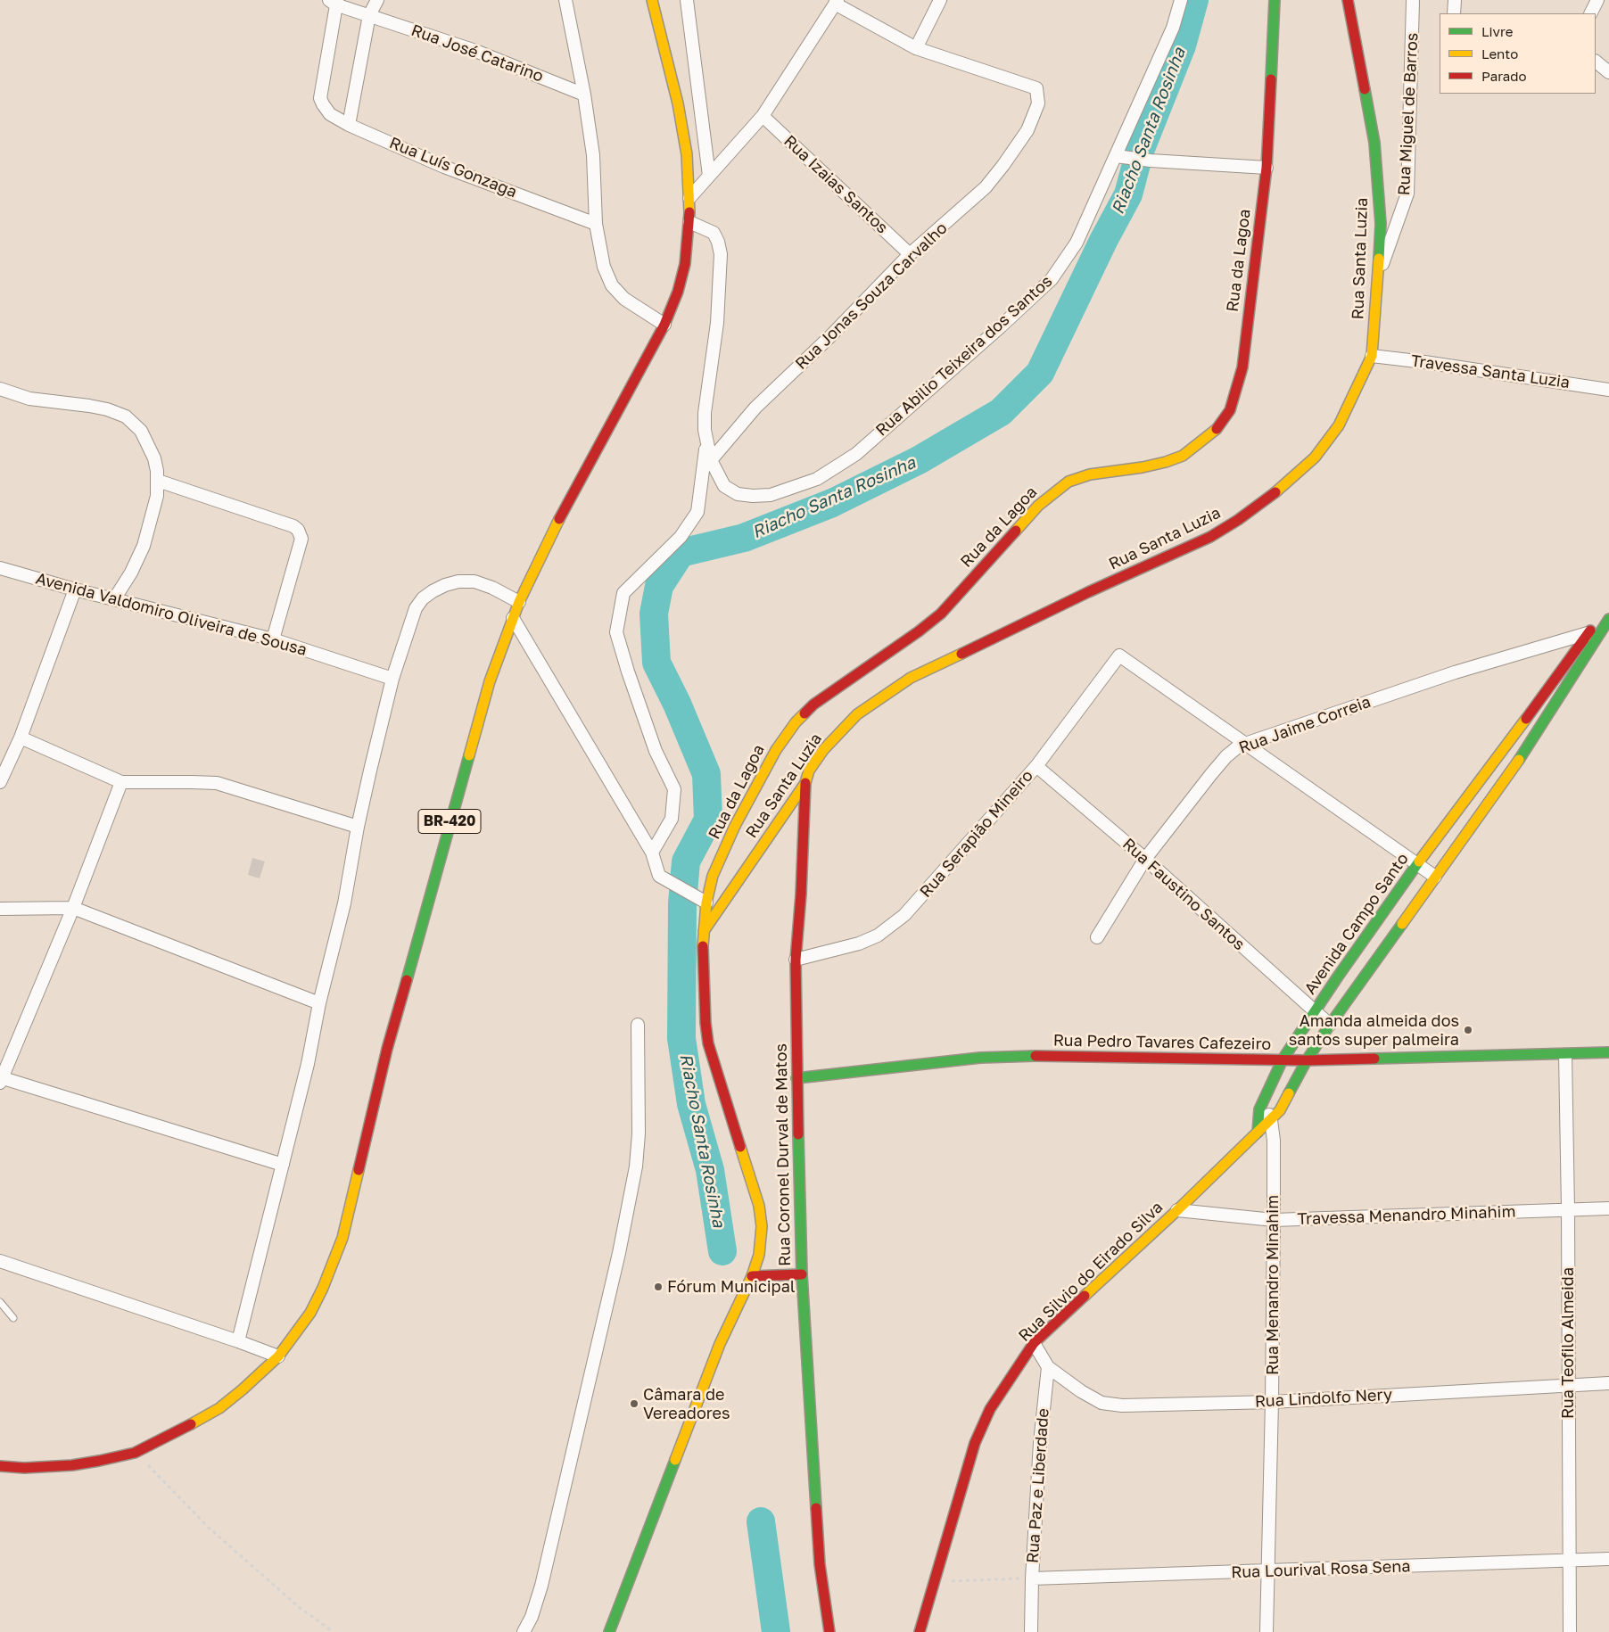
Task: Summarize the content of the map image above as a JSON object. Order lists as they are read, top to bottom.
{
  "streets": {
    "street": [
      "Rua José Catarino",
      "Rua Miguel de Barros",
      "Rua Luís Gonzaga",
      "Rua Izaias Santos",
      "Rua Santa Luzia",
      "Rua da Lagoa",
      "Rua Jonas Souza Carvalho",
      "Rua Abilio Teixeira dos Santos",
      "Travessa Santa Luzia",
      "Avenida Valdomiro Oliveira de Sousa",
      "Rua Jaime Correia",
      "BR-420",
      "Rua Serapião Mineiro",
      "Rua Faustino Santos",
      "Avenida Campo Santo",
      "Rua Pedro Tavares Cafezeiro",
      "Rua Coronel Durval de Matos",
      "Travessa Menandro Minahim",
      "Rua Silvio do Eirado Silva",
      "Rua Menandro Minahim",
      "Rua Teofilo Almeida",
      "Rua Lindolfo Nery",
      "Rua Paz e Liberdade",
      "Rua Lourival Rosa Sena"
    ]
  },
  "crossings": [
    ["Rua José Catarino", "Rua Luís Gonzaga"],
    ["Rua Miguel de Barros", "Rua Santa Luzia"],
    ["Rua Izaias Santos", "Rua Jonas Souza Carvalho"],
    ["Rua Santa Luzia", "Rua da Lagoa"],
    ["Rua Santa Luzia", "Travessa Santa Luzia"],
    ["Rua Santa Luzia", "Rua Coronel Durval de Matos"],
    ["Rua Jonas Souza Carvalho", "Rua Abilio Teixeira dos Santos"],
    ["Rua Jaime Correia", "Rua Serapião Mineiro"],
    ["Rua Jaime Correia", "Rua Faustino Santos"],
    ["Rua Jaime Correia", "Avenida Campo Santo"],
    ["Rua Serapião Mineiro", "Rua Faustino Santos"],
    ["Rua Serapião Mineiro", "Rua Coronel Durval de Matos"],
    ["Rua Faustino Santos", "Avenida Campo Santo"],
    ["Avenida Campo Santo", "Rua Pedro Tavares Cafezeiro"],
    ["Avenida Campo Santo", "Rua Silvio do Eirado Silva"],
    ["Avenida Campo Santo", "Rua Menandro Minahim"],
    ["Rua Pedro Tavares Cafezeiro", "Rua Coronel Durval de Matos"],
    ["Rua Pedro Tavares Cafezeiro", "Rua Teofilo Almeida"],
    ["Travessa Menandro Minahim", "Rua Silvio do Eirado Silva"],
    ["Travessa Menandro Minahim", "Rua Menandro Minahim"],
    ["Travessa Menandro Minahim", "Rua Teofilo Almeida"],
    ["Rua Menandro Minahim", "Rua Lindolfo Nery"],
    ["Rua Menandro Minahim", "Rua Lourival Rosa Sena"],
    ["Rua Teofilo Almeida", "Rua Lindolfo Nery"],
    ["Rua Teofilo Almeida", "Rua Lourival Rosa Sena"],
    ["Rua Lindolfo Nery", "Rua Paz e Liberdade"],
    ["Rua Paz e Liberdade", "Rua Lourival Rosa Sena"]
  ],
  "water": ["Riacho Santa Rosinha"],
  "places": ["Amanda almeida dos santos super palmeira", "Fórum Municipal", "Câmara de Vereadores"],
  "legend": ["Livre", "Lento", "Parado"]
}
